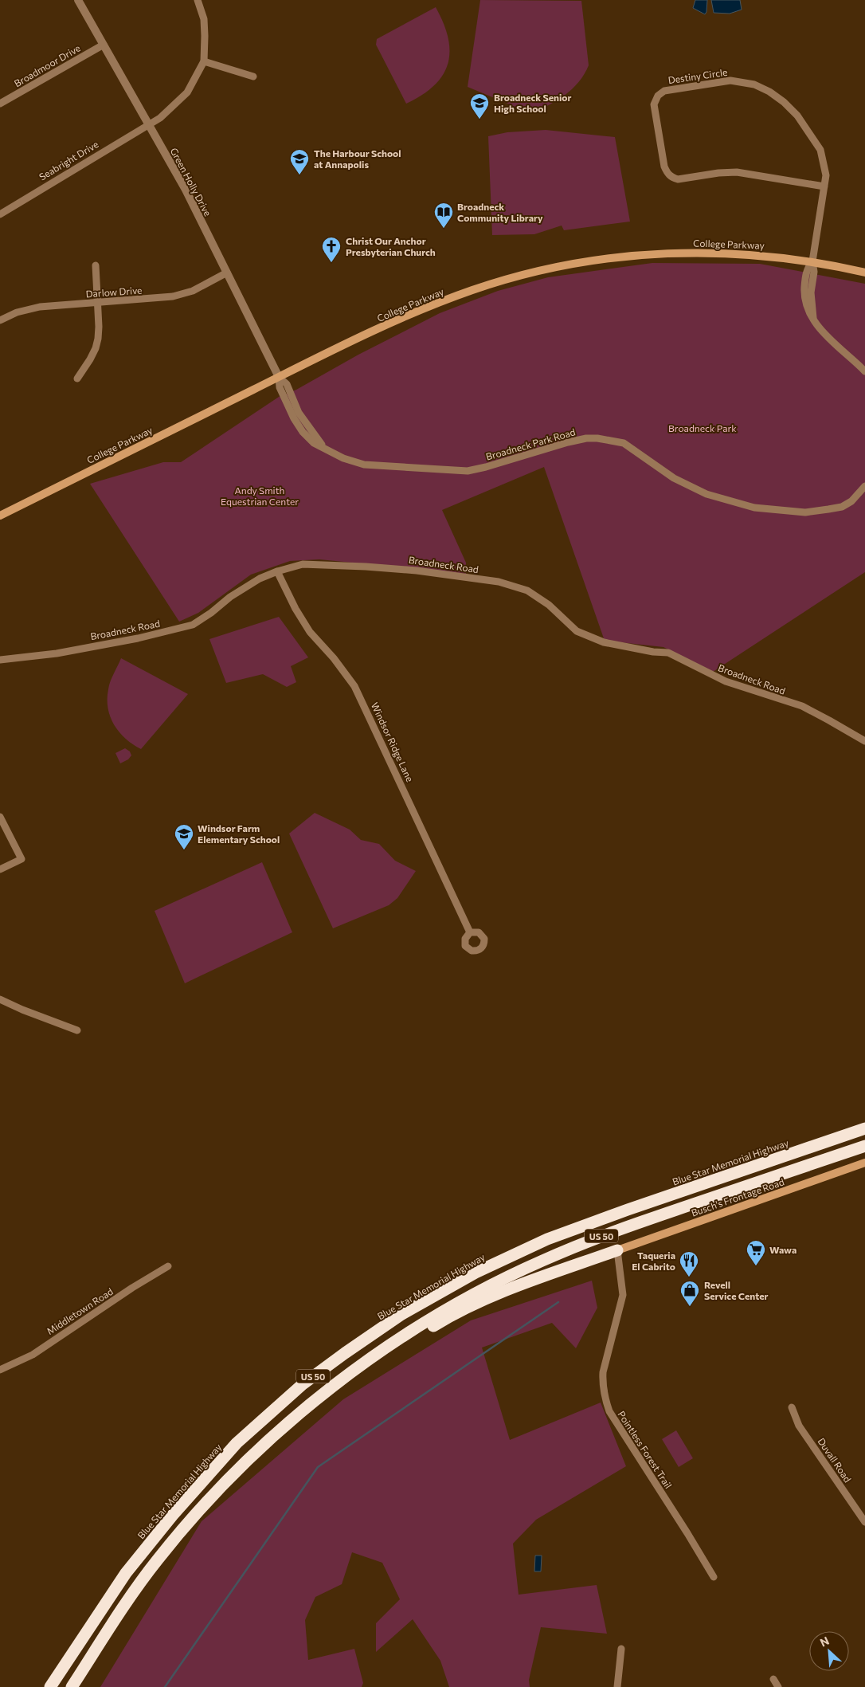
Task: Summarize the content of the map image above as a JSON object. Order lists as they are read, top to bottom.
{
  "streets": {
    "highway": ["Blue Star Memorial Highway", "US 50"],
    "main road": ["College Parkway", "Busch's Frontage Road"],
    "street": [
      "Broadmoor Drive",
      "Destiny Circle",
      "Seabright Drive",
      "Green Holly Drive",
      "Darlow Drive",
      "Broadneck Park Road",
      "Broadneck Road",
      "Windsor Ridge Lane",
      "Middletown Road",
      "Pointless Forest Trail",
      "Duvall Road"
    ]
  },
  "crossings": [
    ["Broadmoor Drive", "Green Holly Drive"],
    ["Destiny Circle", "College Parkway"],
    ["Seabright Drive", "Green Holly Drive"],
    ["Green Holly Drive", "College Parkway"],
    ["Green Holly Drive", "Darlow Drive"],
    ["Green Holly Drive", "Broadneck Park Road"],
    ["College Parkway", "Broadneck Park Road"],
    ["Broadneck Road", "Windsor Ridge Lane"],
    ["Busch's Frontage Road", "Pointless Forest Trail"]
  ],
  "parks": ["Broadneck Park", "Andy Smith Equestrian Center"],
  "places": {
    "school or university": ["Broadneck Senior High School", "The Harbour School at Annapolis", "Windsor Farm Elementary School"],
    "library": ["Broadneck Community Library"],
    "church": ["Christ Our Anchor Presbyterian Church"],
    "supermarket": ["Wawa"],
    "restaurant": ["Taqueria El Cabrito"],
    "shop": ["Revell Service Center"]
  },
  "north": "top left"
}
